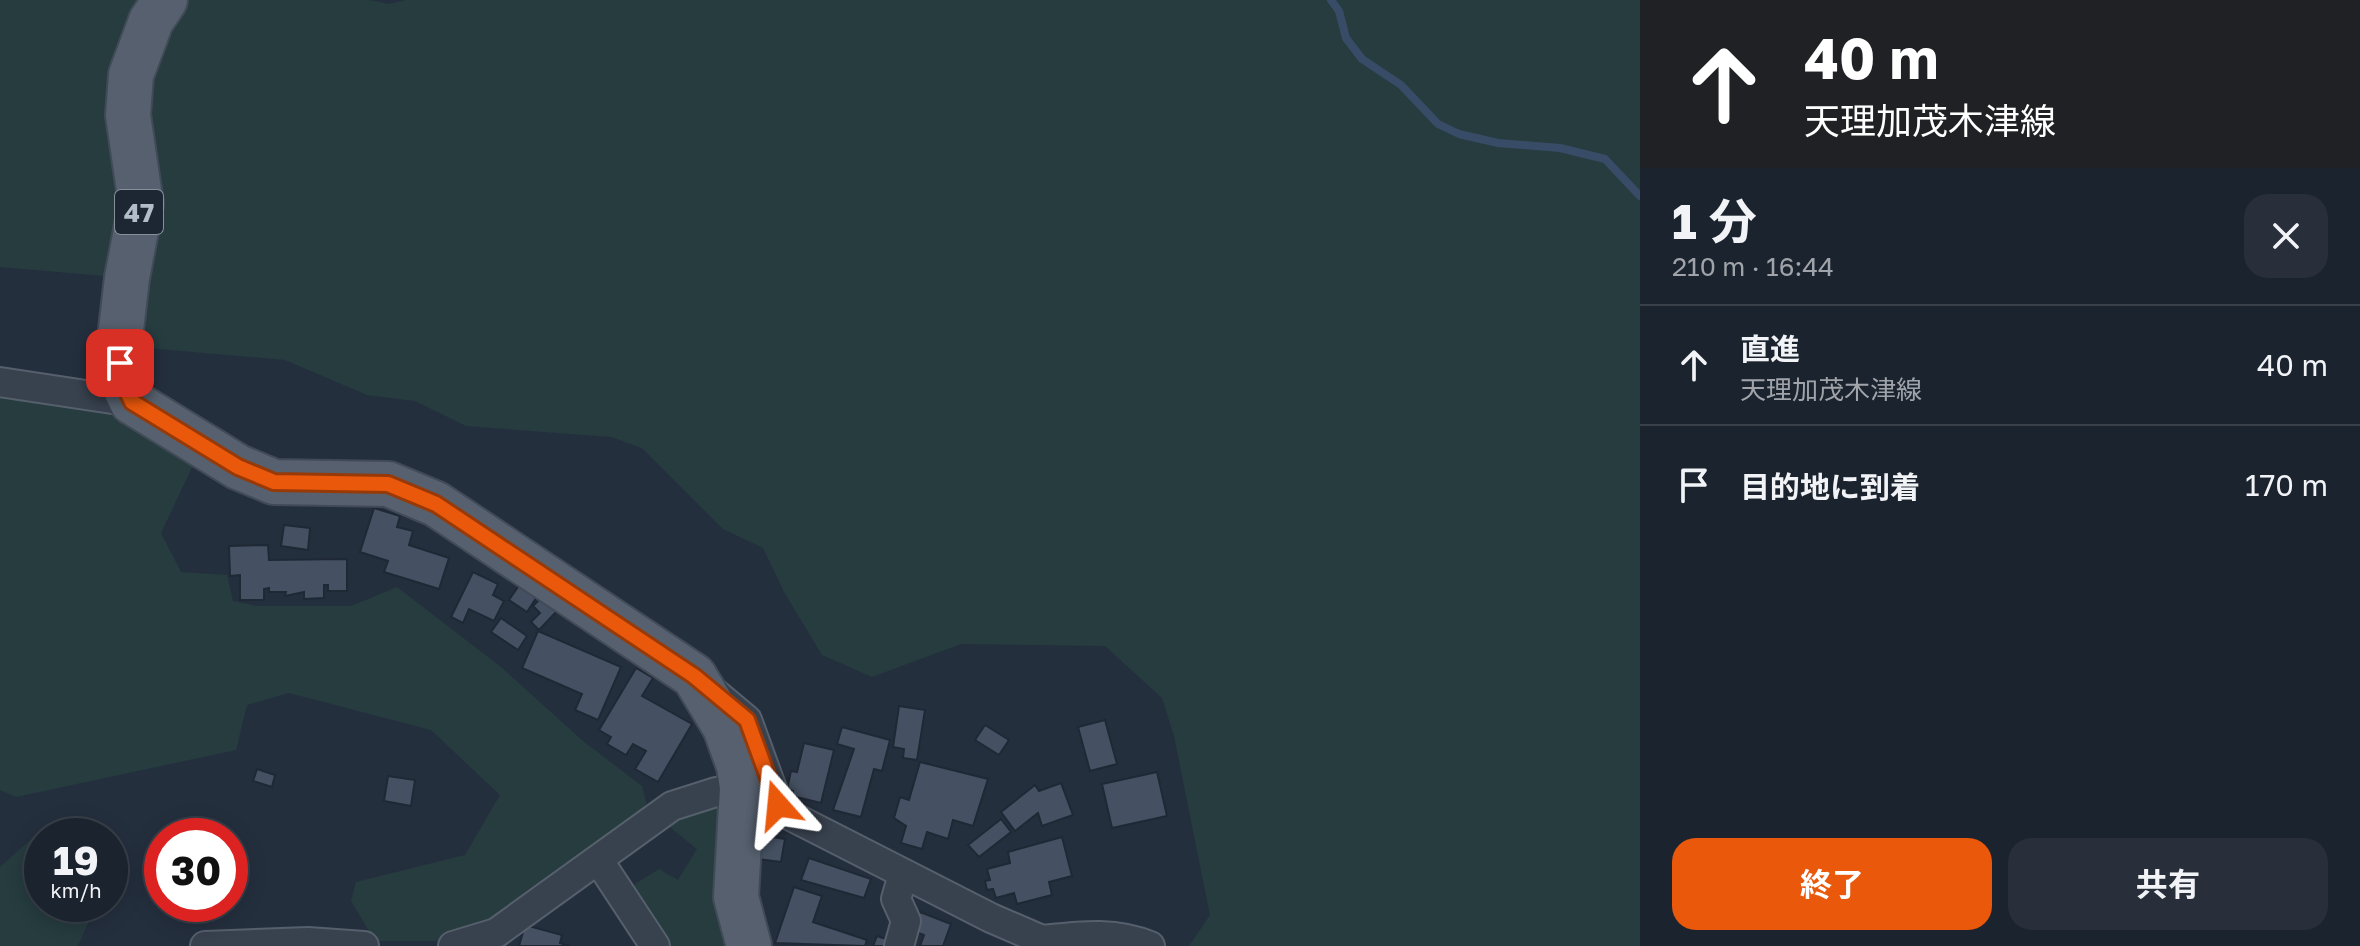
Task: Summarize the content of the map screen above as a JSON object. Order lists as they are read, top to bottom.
{
  "streets": {
    "main road": ["47"]
  },
  "page": {
    "turn": ["40 m", "天理加茂木津線"],
    "heading": ["1 分", "210 m · 16:44"],
    "list": [
      {
        "name": "直進",
        "note": "天理加茂木津線",
        "value": "40 m"
      },
      {
        "name": "目的地に到着",
        "value": "170 m"
      }
    ],
    "speed": "19 km/h",
    "limit": "30",
    "buttons": ["終了", "共有"]
  }
}
